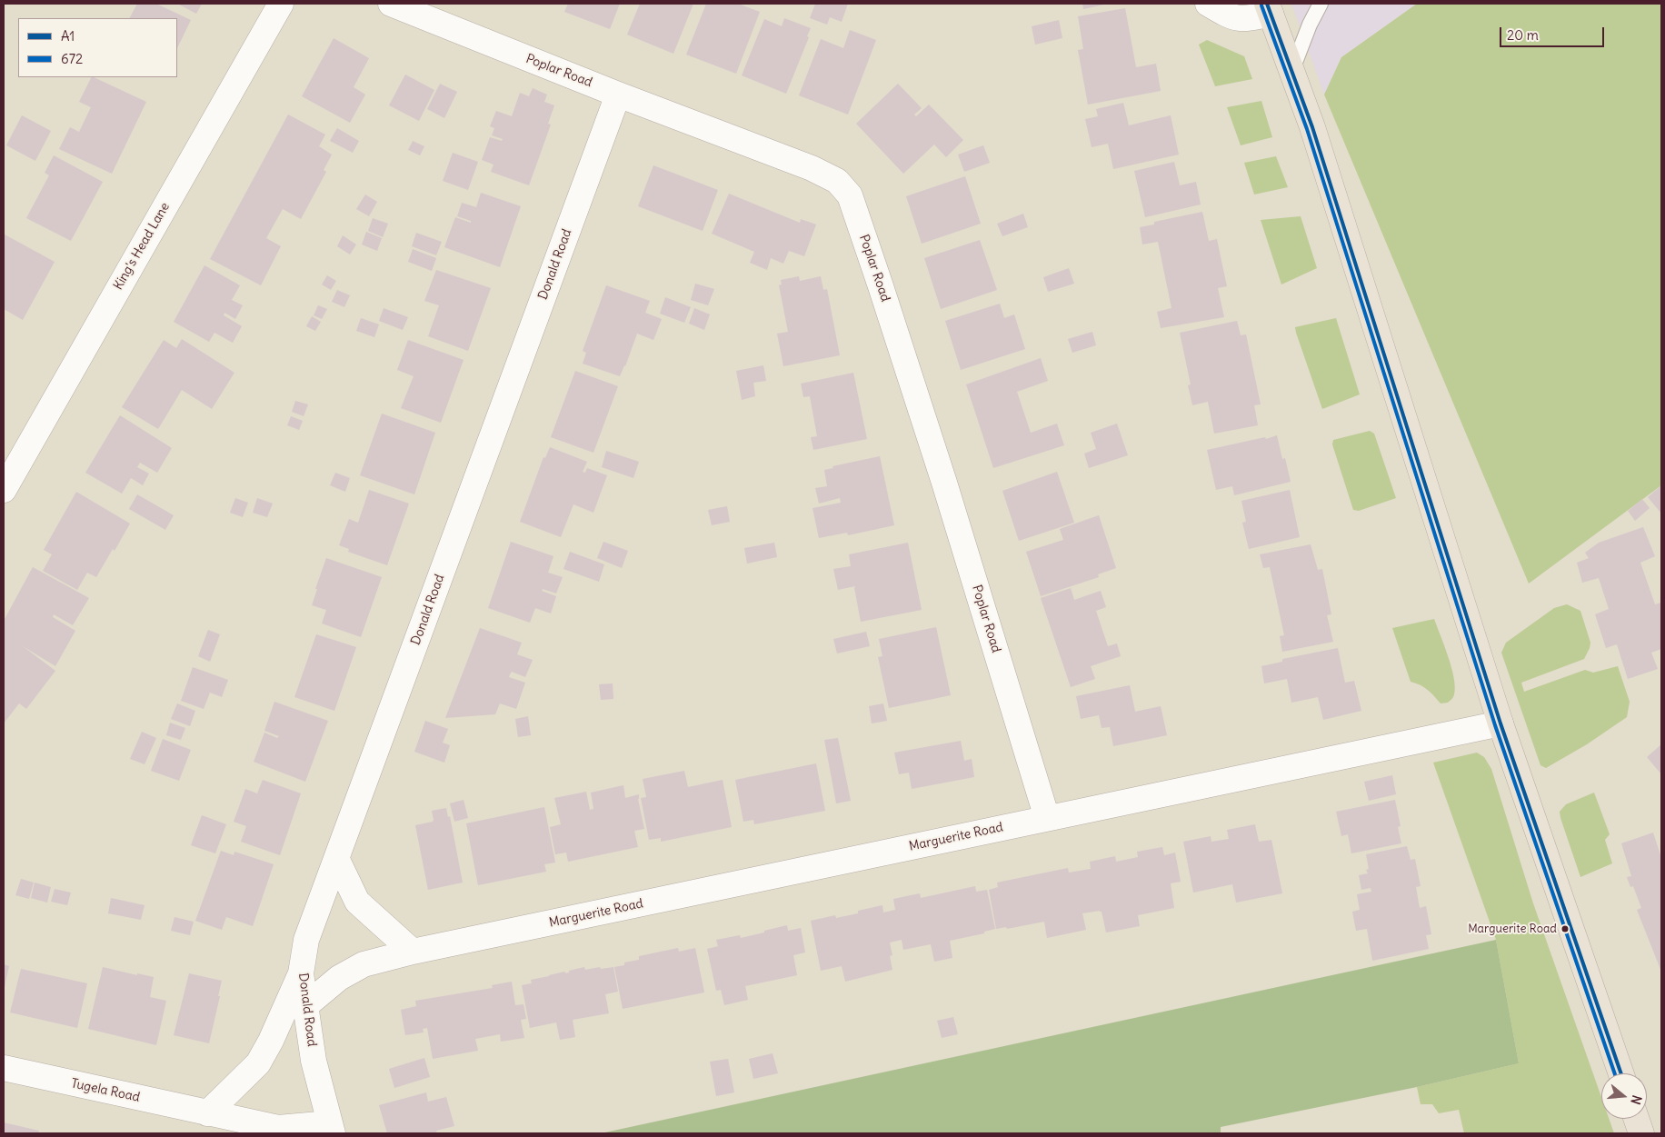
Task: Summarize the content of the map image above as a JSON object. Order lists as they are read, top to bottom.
{
  "streets": {
    "street": [
      "Poplar Road",
      "King's Head Lane",
      "Donald Road",
      "Marguerite Road",
      "Tugela Road"
    ]
  },
  "crossings": [
    ["Poplar Road", "Donald Road"],
    ["Poplar Road", "Marguerite Road"],
    ["Donald Road", "Marguerite Road"],
    ["Donald Road", "Tugela Road"]
  ],
  "places": ["Marguerite Road"],
  "lines": ["transit line A1", "transit line 672"],
  "legend": ["A1", "672"],
  "scale_bar": "20 m",
  "north": "right"
}
